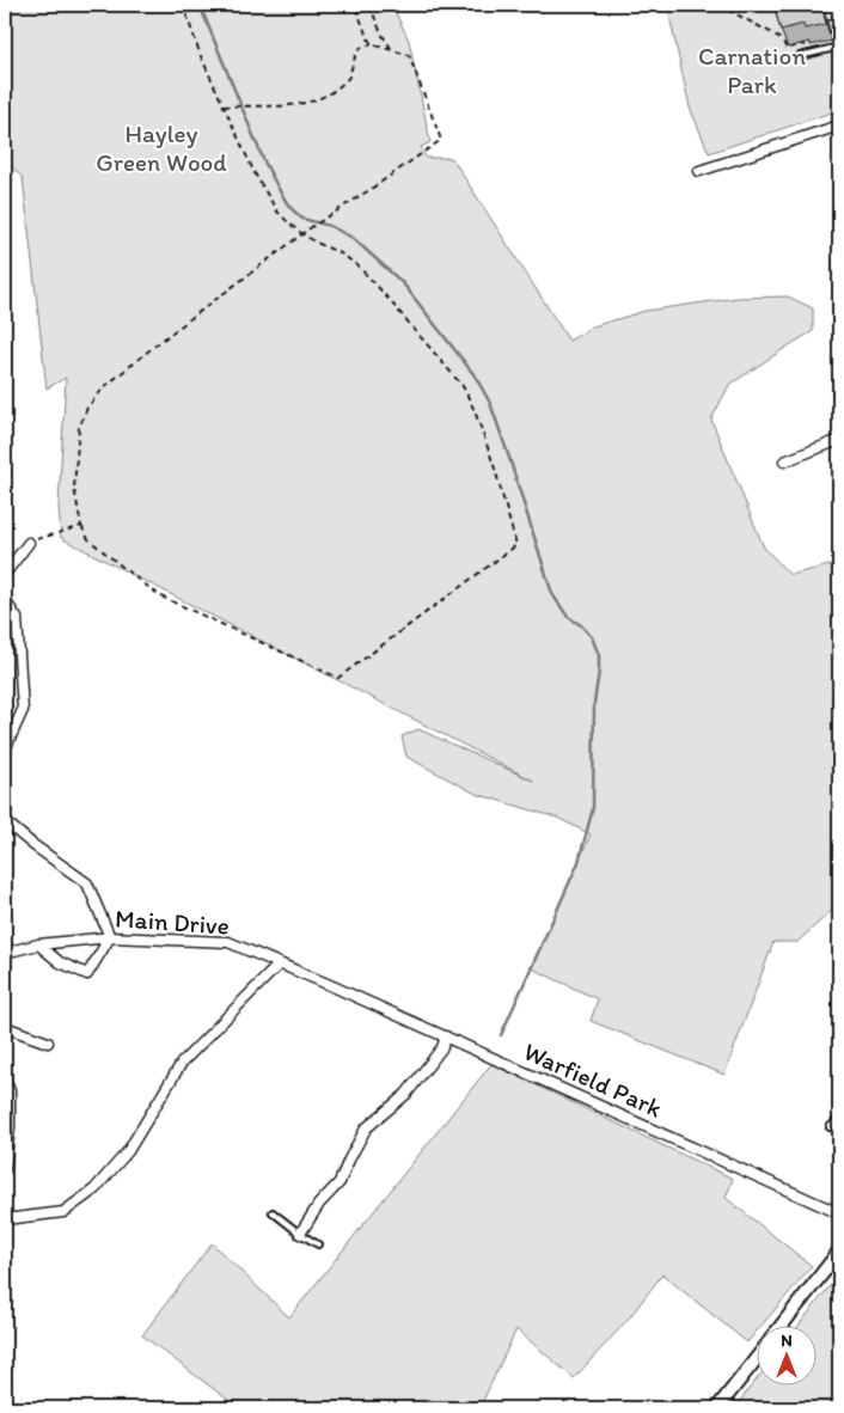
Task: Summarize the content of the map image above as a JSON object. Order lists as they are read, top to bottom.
{
  "streets": {
    "street": ["Main Drive", "Warfield Park"]
  },
  "crossings": [
    ["Main Drive", "Warfield Park"]
  ],
  "parks": ["Carnation Park", "Hayley Green Wood"],
  "north": "top"
}
